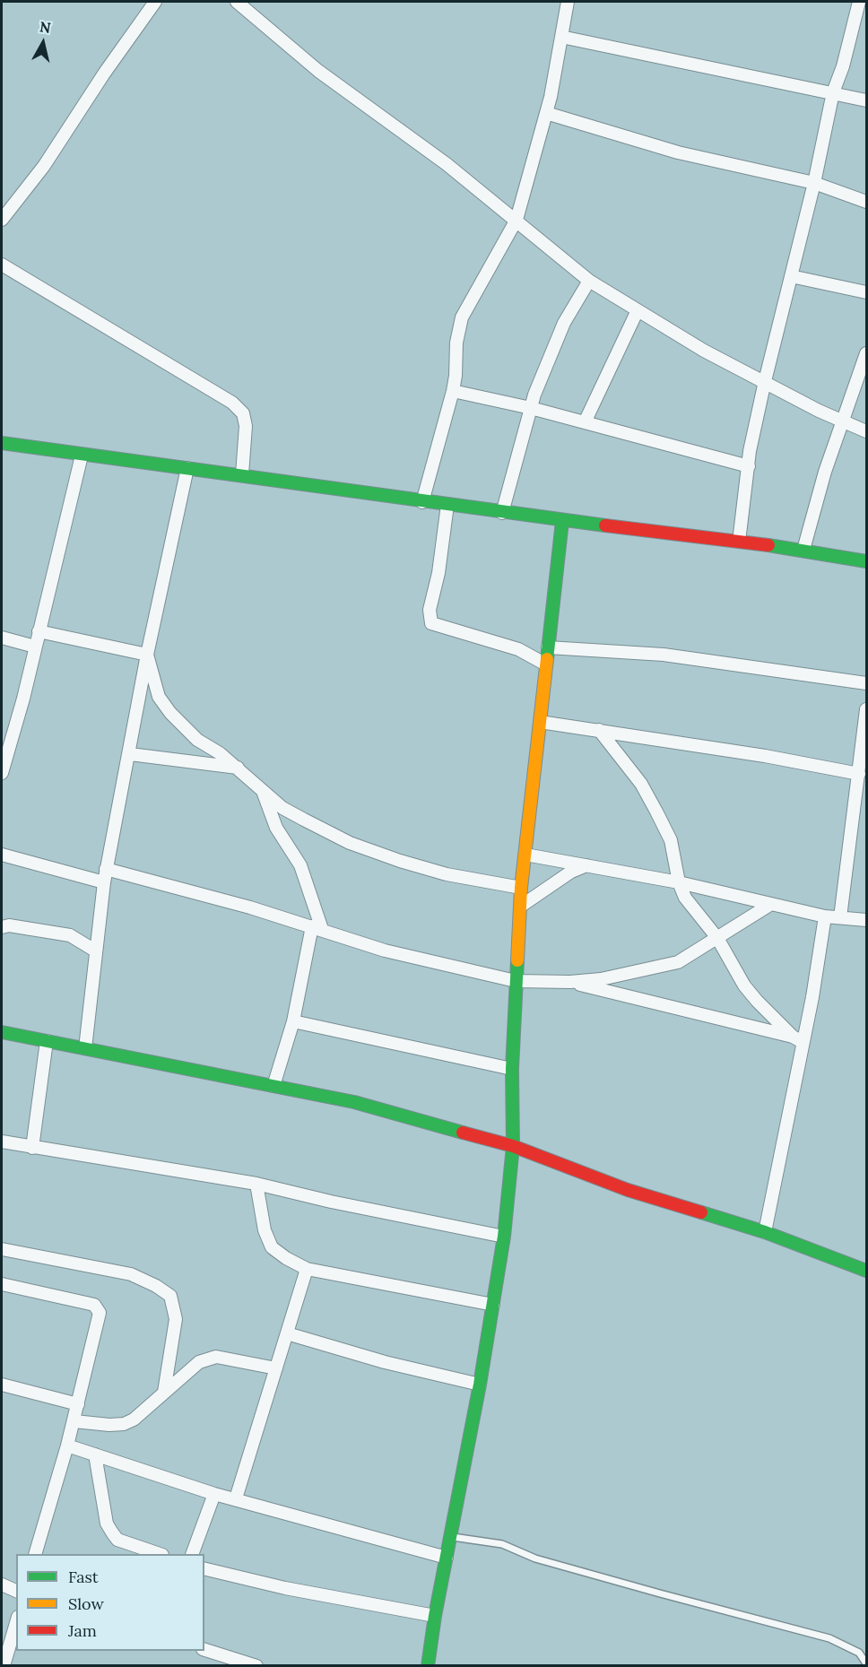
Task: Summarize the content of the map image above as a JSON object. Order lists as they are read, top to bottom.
{
  "legend": ["Fast", "Slow", "Jam"],
  "north": "top"
}
